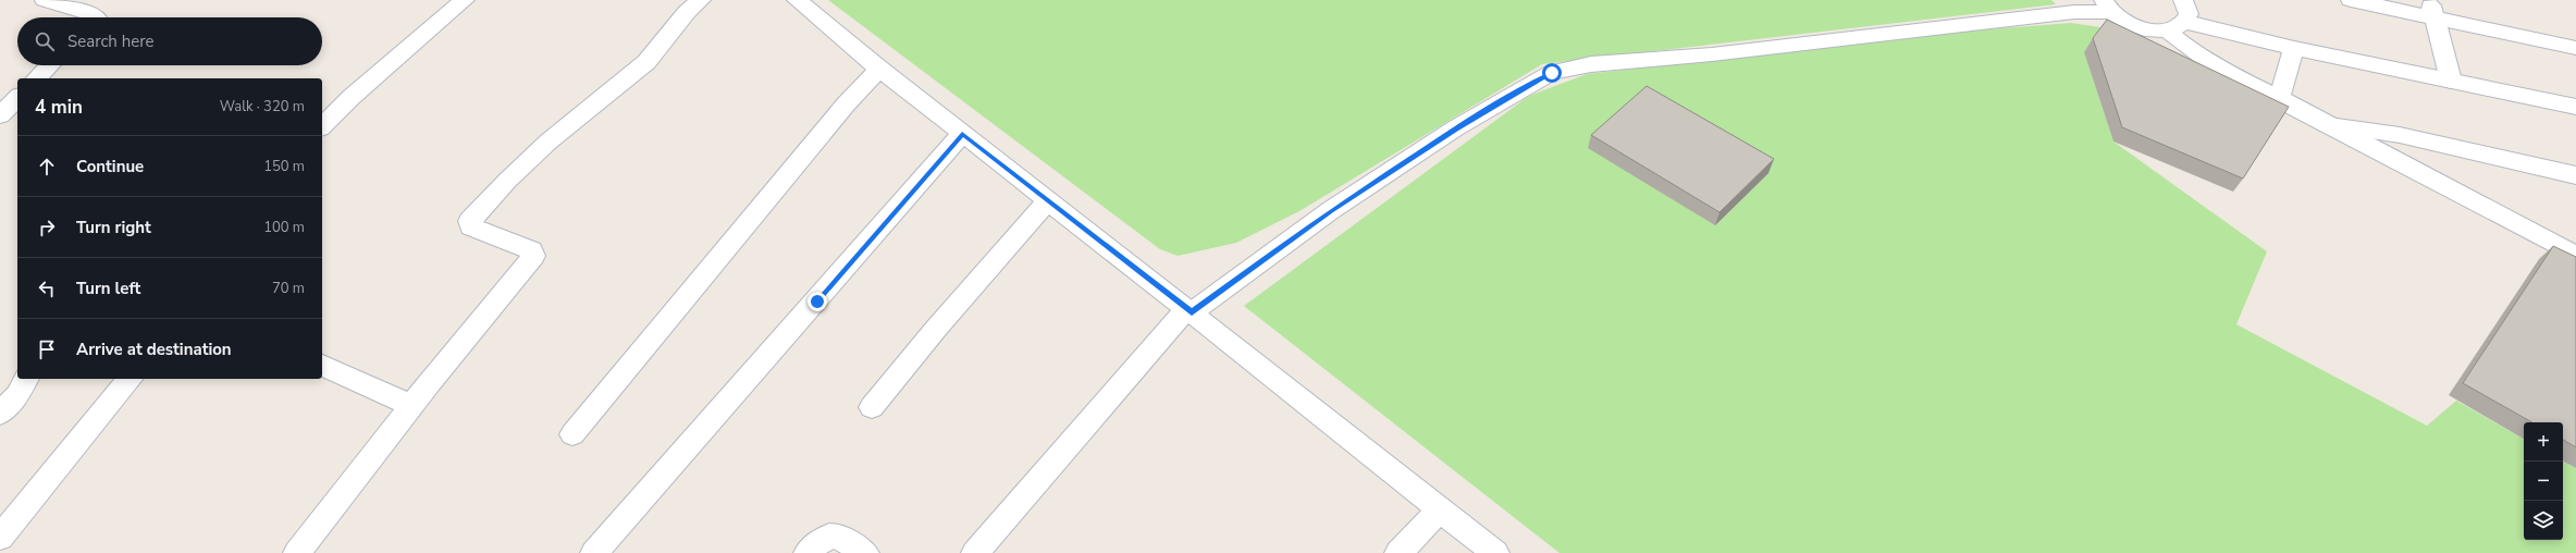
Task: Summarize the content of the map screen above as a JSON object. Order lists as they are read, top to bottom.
{
  "page": {
    "search": "Search here",
    "heading": ["4 min", "Walk · 320 m"],
    "list": [
      ["Continue", "150 m"],
      ["Turn right", "100 m"],
      ["Turn left", "70 m"],
      "Arrive at destination"
    ],
    "map_buttons": ["+", "−"]
  }
}
